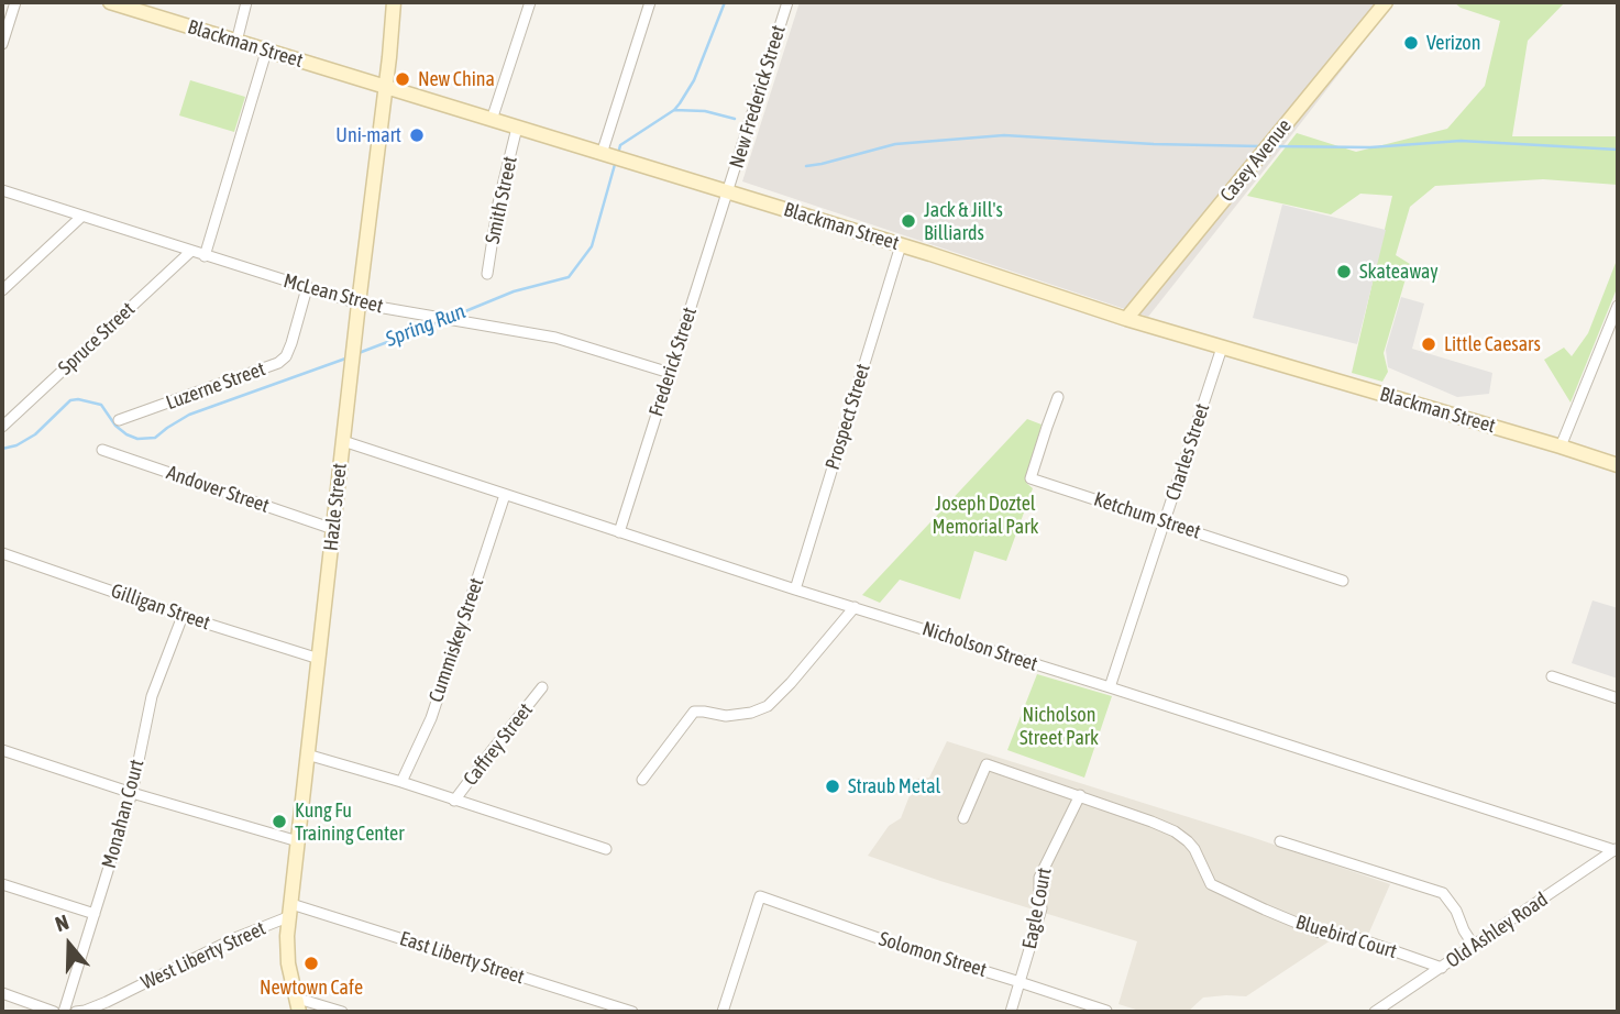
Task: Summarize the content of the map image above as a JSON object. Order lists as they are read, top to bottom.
{
  "streets": {
    "main road": ["Blackman Street", "Casey Avenue", "Hazle Street"],
    "street": [
      "New Frederick Street",
      "Smith Street",
      "McLean Street",
      "Spruce Street",
      "Frederick Street",
      "Luzerne Street",
      "Prospect Street",
      "Charles Street",
      "Andover Street",
      "Ketchum Street",
      "Gilligan Street",
      "Cummiskey Street",
      "Nicholson Street",
      "Caffrey Street",
      "Monahan Court",
      "Eagle Court",
      "Old Ashley Road",
      "Bluebird Court",
      "Solomon Street",
      "West Liberty Street",
      "East Liberty Street"
    ]
  },
  "crossings": [
    ["Blackman Street", "New Frederick Street"],
    ["Blackman Street", "Casey Avenue"],
    ["Blackman Street", "Smith Street"],
    ["Blackman Street", "Frederick Street"],
    ["Blackman Street", "Prospect Street"],
    ["Blackman Street", "Charles Street"],
    ["Blackman Street", "Hazle Street"],
    ["New Frederick Street", "Frederick Street"],
    ["McLean Street", "Spruce Street"],
    ["McLean Street", "Frederick Street"],
    ["McLean Street", "Luzerne Street"],
    ["McLean Street", "Hazle Street"],
    ["Frederick Street", "Nicholson Street"],
    ["Prospect Street", "Nicholson Street"],
    ["Charles Street", "Ketchum Street"],
    ["Charles Street", "Nicholson Street"],
    ["Andover Street", "Hazle Street"],
    ["Hazle Street", "Gilligan Street"],
    ["Hazle Street", "Nicholson Street"],
    ["Hazle Street", "West Liberty Street"],
    ["Hazle Street", "East Liberty Street"],
    ["Gilligan Street", "Monahan Court"],
    ["Cummiskey Street", "Nicholson Street"],
    ["Nicholson Street", "Old Ashley Road"],
    ["Eagle Court", "Bluebird Court"],
    ["Eagle Court", "Solomon Street"],
    ["Old Ashley Road", "Bluebird Court"],
    ["West Liberty Street", "East Liberty Street"]
  ],
  "water": ["Spring Run"],
  "parks": ["Joseph Doztel Memorial Park", "Nicholson Street Park"],
  "places": [
    "Verizon",
    "New China",
    "Uni-mart",
    "Jack & Jill's Billiards",
    "Skateaway",
    "Little Caesars",
    "Straub Metal",
    "Kung Fu Training Center",
    "Newtown Cafe"
  ],
  "north": "top"
}
